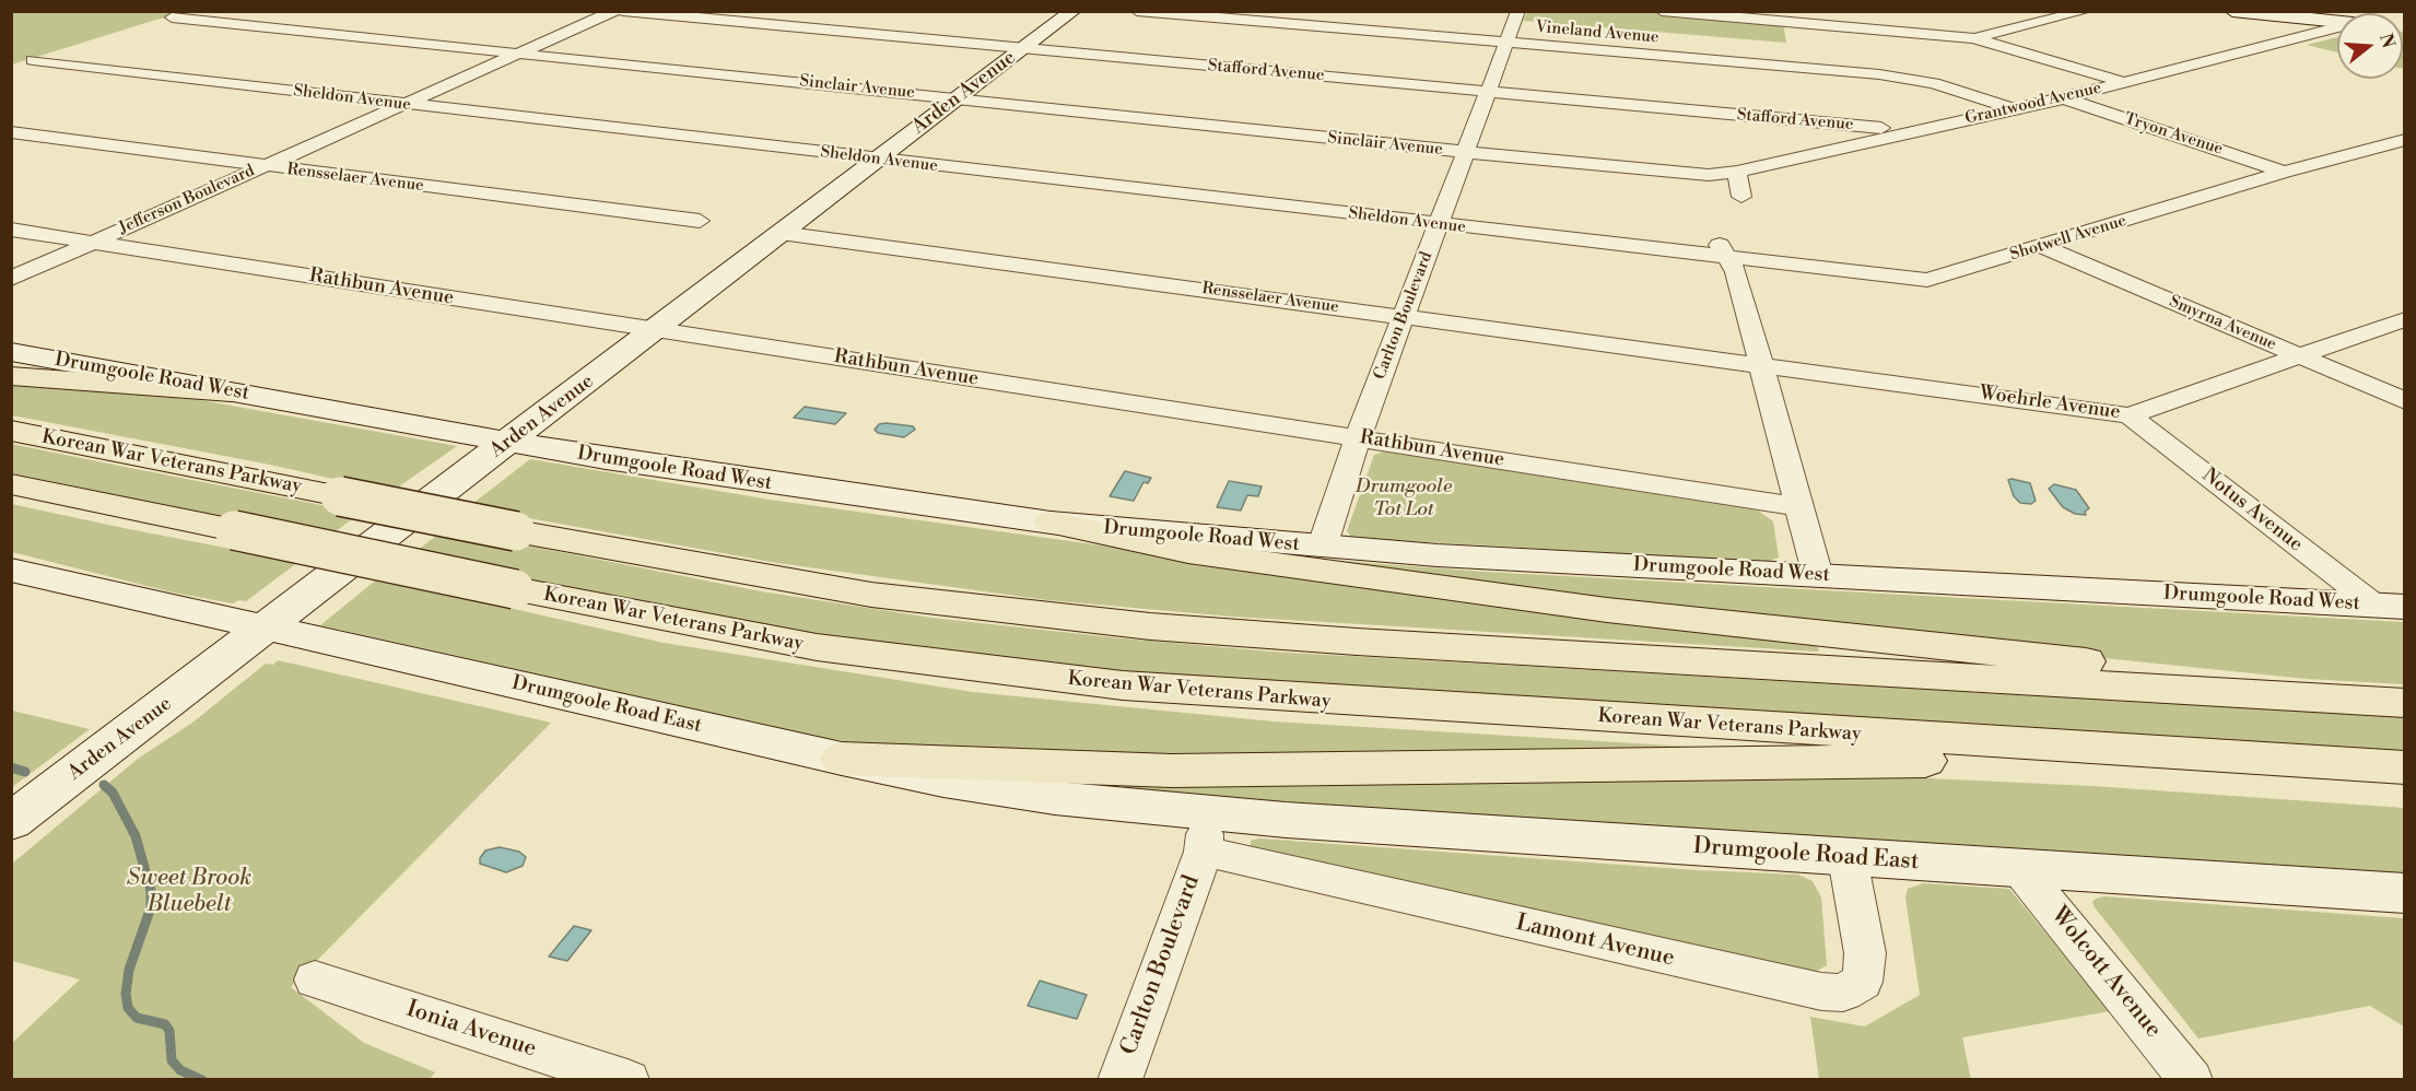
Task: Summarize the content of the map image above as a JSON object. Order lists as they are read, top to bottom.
{
  "streets": {
    "highway": ["Korean War Veterans Parkway"],
    "main road": ["Arden Avenue", "Drumgoole Road West", "Drumgoole Road East"],
    "street": [
      "Vineland Avenue",
      "Stafford Avenue",
      "Sinclair Avenue",
      "Sheldon Avenue",
      "Grantwood Avenue",
      "Tryon Avenue",
      "Rensselaer Avenue",
      "Jefferson Boulevard",
      "Shotwell Avenue",
      "Rathbun Avenue",
      "Carlton Boulevard",
      "Smyrna Avenue",
      "Woehrle Avenue",
      "Notus Avenue",
      "Lamont Avenue",
      "Wolcott Avenue",
      "Ionia Avenue"
    ]
  },
  "crossings": [
    ["Vineland Avenue", "Grantwood Avenue"],
    ["Vineland Avenue", "Carlton Boulevard"],
    ["Stafford Avenue", "Arden Avenue"],
    ["Stafford Avenue", "Grantwood Avenue"],
    ["Stafford Avenue", "Carlton Boulevard"],
    ["Sinclair Avenue", "Arden Avenue"],
    ["Sinclair Avenue", "Grantwood Avenue"],
    ["Sinclair Avenue", "Jefferson Boulevard"],
    ["Sinclair Avenue", "Carlton Boulevard"],
    ["Arden Avenue", "Sheldon Avenue"],
    ["Arden Avenue", "Rensselaer Avenue"],
    ["Arden Avenue", "Rathbun Avenue"],
    ["Arden Avenue", "Drumgoole Road West"],
    ["Arden Avenue", "Drumgoole Road East"],
    ["Sheldon Avenue", "Jefferson Boulevard"],
    ["Sheldon Avenue", "Shotwell Avenue"],
    ["Sheldon Avenue", "Carlton Boulevard"],
    ["Grantwood Avenue", "Tryon Avenue"],
    ["Tryon Avenue", "Shotwell Avenue"],
    ["Rensselaer Avenue", "Jefferson Boulevard"],
    ["Rensselaer Avenue", "Carlton Boulevard"],
    ["Rensselaer Avenue", "Woehrle Avenue"],
    ["Jefferson Boulevard", "Rathbun Avenue"],
    ["Shotwell Avenue", "Smyrna Avenue"],
    ["Rathbun Avenue", "Carlton Boulevard"],
    ["Carlton Boulevard", "Drumgoole Road West"],
    ["Carlton Boulevard", "Drumgoole Road East"],
    ["Carlton Boulevard", "Lamont Avenue"],
    ["Smyrna Avenue", "Woehrle Avenue"],
    ["Drumgoole Road West", "Notus Avenue"],
    ["Woehrle Avenue", "Notus Avenue"],
    ["Drumgoole Road East", "Lamont Avenue"],
    ["Drumgoole Road East", "Wolcott Avenue"]
  ],
  "parks": ["Drumgoole Tot Lot", "Sweet Brook Bluebelt"],
  "north": "right"
}
